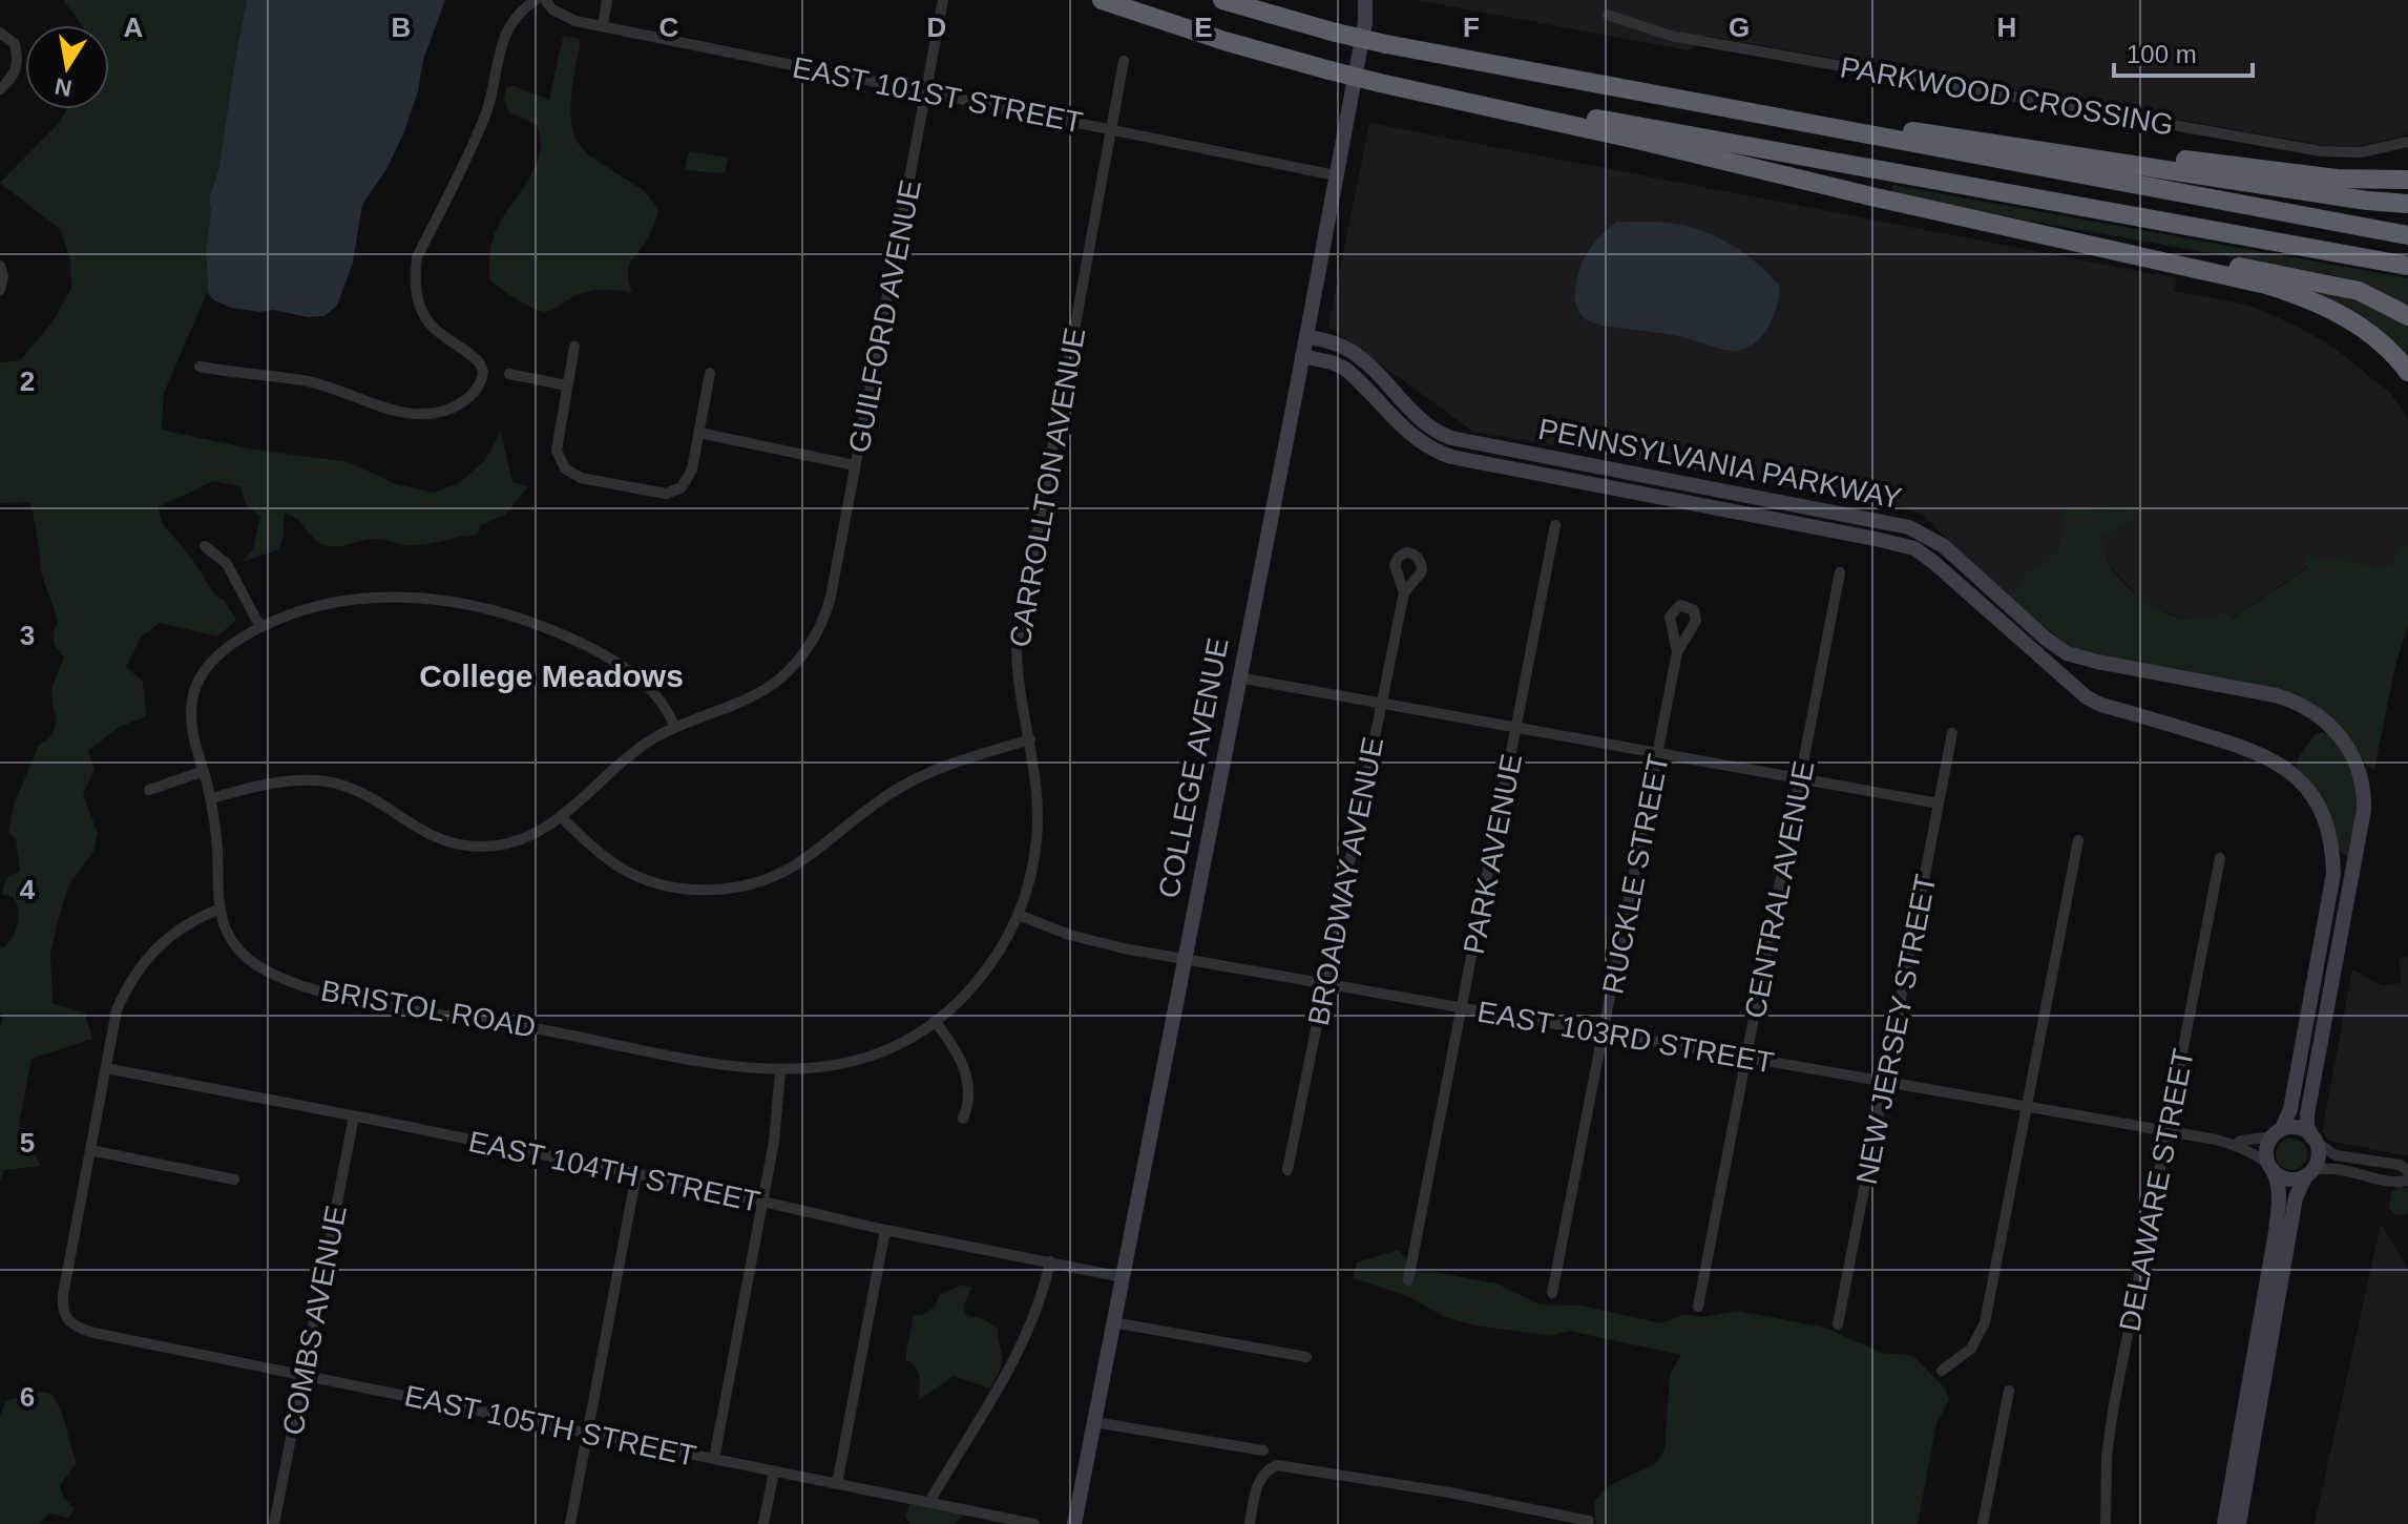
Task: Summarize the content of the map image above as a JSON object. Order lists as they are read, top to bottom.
{
  "streets": {
    "main road": ["PENNSYLVANIA PARKWAY", "COLLEGE AVENUE"],
    "street": [
      "EAST 101ST STREET",
      "PARKWOOD CROSSING",
      "GUILFORD AVENUE",
      "CARROLLTON AVENUE",
      "PARK AVENUE",
      "RUCKLE STREET",
      "BROADWAY AVENUE",
      "CENTRAL AVENUE",
      "BRISTOL ROAD",
      "NEW JERSEY STREET",
      "EAST 103RD STREET",
      "EAST 104TH STREET",
      "DELAWARE STREET",
      "COMBS AVENUE",
      "EAST 105TH STREET"
    ]
  },
  "crossings": [
    ["EAST 101ST STREET", "GUILFORD AVENUE"],
    ["EAST 101ST STREET", "CARROLLTON AVENUE"],
    ["EAST 101ST STREET", "COLLEGE AVENUE"],
    ["GUILFORD AVENUE", "BRISTOL ROAD"],
    ["PENNSYLVANIA PARKWAY", "COLLEGE AVENUE"],
    ["PENNSYLVANIA PARKWAY", "EAST 103RD STREET"],
    ["CARROLLTON AVENUE", "BRISTOL ROAD"],
    ["CARROLLTON AVENUE", "EAST 103RD STREET"],
    ["COLLEGE AVENUE", "EAST 103RD STREET"],
    ["COLLEGE AVENUE", "EAST 104TH STREET"],
    ["PARK AVENUE", "EAST 103RD STREET"],
    ["RUCKLE STREET", "EAST 103RD STREET"],
    ["BROADWAY AVENUE", "EAST 103RD STREET"],
    ["CENTRAL AVENUE", "EAST 103RD STREET"],
    ["NEW JERSEY STREET", "EAST 103RD STREET"],
    ["EAST 103RD STREET", "DELAWARE STREET"],
    ["EAST 104TH STREET", "COMBS AVENUE"],
    ["COMBS AVENUE", "EAST 105TH STREET"]
  ],
  "districts": ["College Meadows"],
  "scale_bar": "100 m",
  "north": "bottom",
  "grid": {
    "columns": [
      "A",
      "B",
      "C",
      "D",
      "E",
      "F",
      "G",
      "H"
    ],
    "rows": [
      "2",
      "3",
      "4",
      "5",
      "6"
    ]
  }
}
